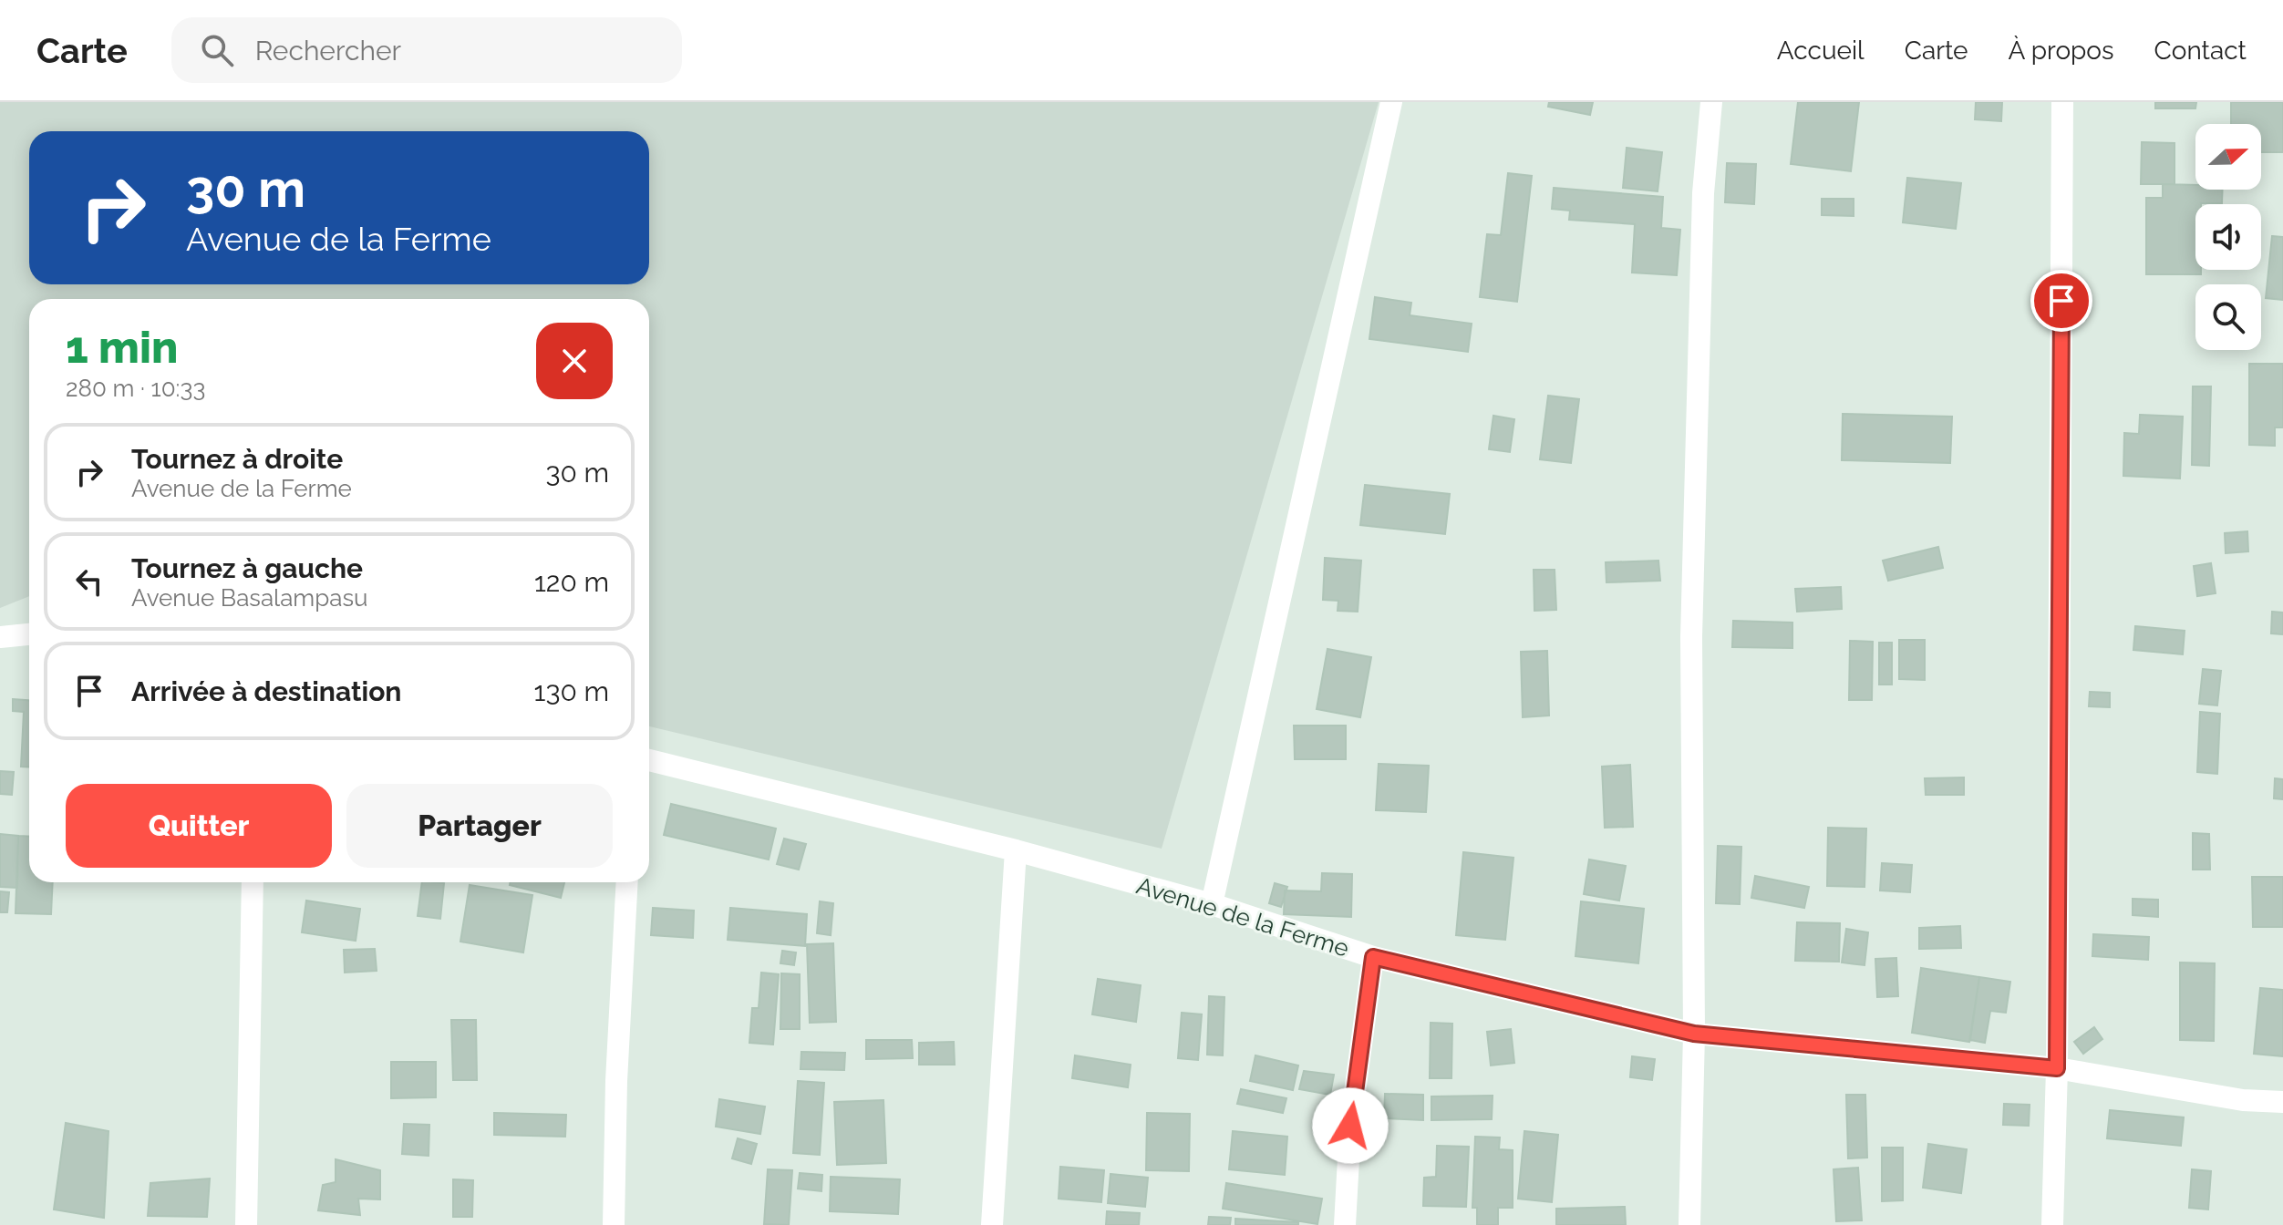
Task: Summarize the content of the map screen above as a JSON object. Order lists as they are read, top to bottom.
{
  "streets": {
    "street": ["Avenue de la Ferme"]
  },
  "north": "right",
  "page": {
    "header": "Carte",
    "search": "Rechercher",
    "nav": [
      "Accueil",
      "Carte",
      "À propos",
      "Contact"
    ],
    "turn": ["30 m", "Avenue de la Ferme"],
    "heading": ["1 min", "280 m · 10:33"],
    "list": [
      {
        "name": "Tournez à droite",
        "note": "Avenue de la Ferme",
        "value": "30 m"
      },
      {
        "name": "Tournez à gauche",
        "note": "Avenue Basalampasu",
        "value": "120 m"
      },
      {
        "name": "Arrivée à destination",
        "value": "130 m"
      }
    ],
    "buttons": ["Quitter", "Partager"]
  }
}
